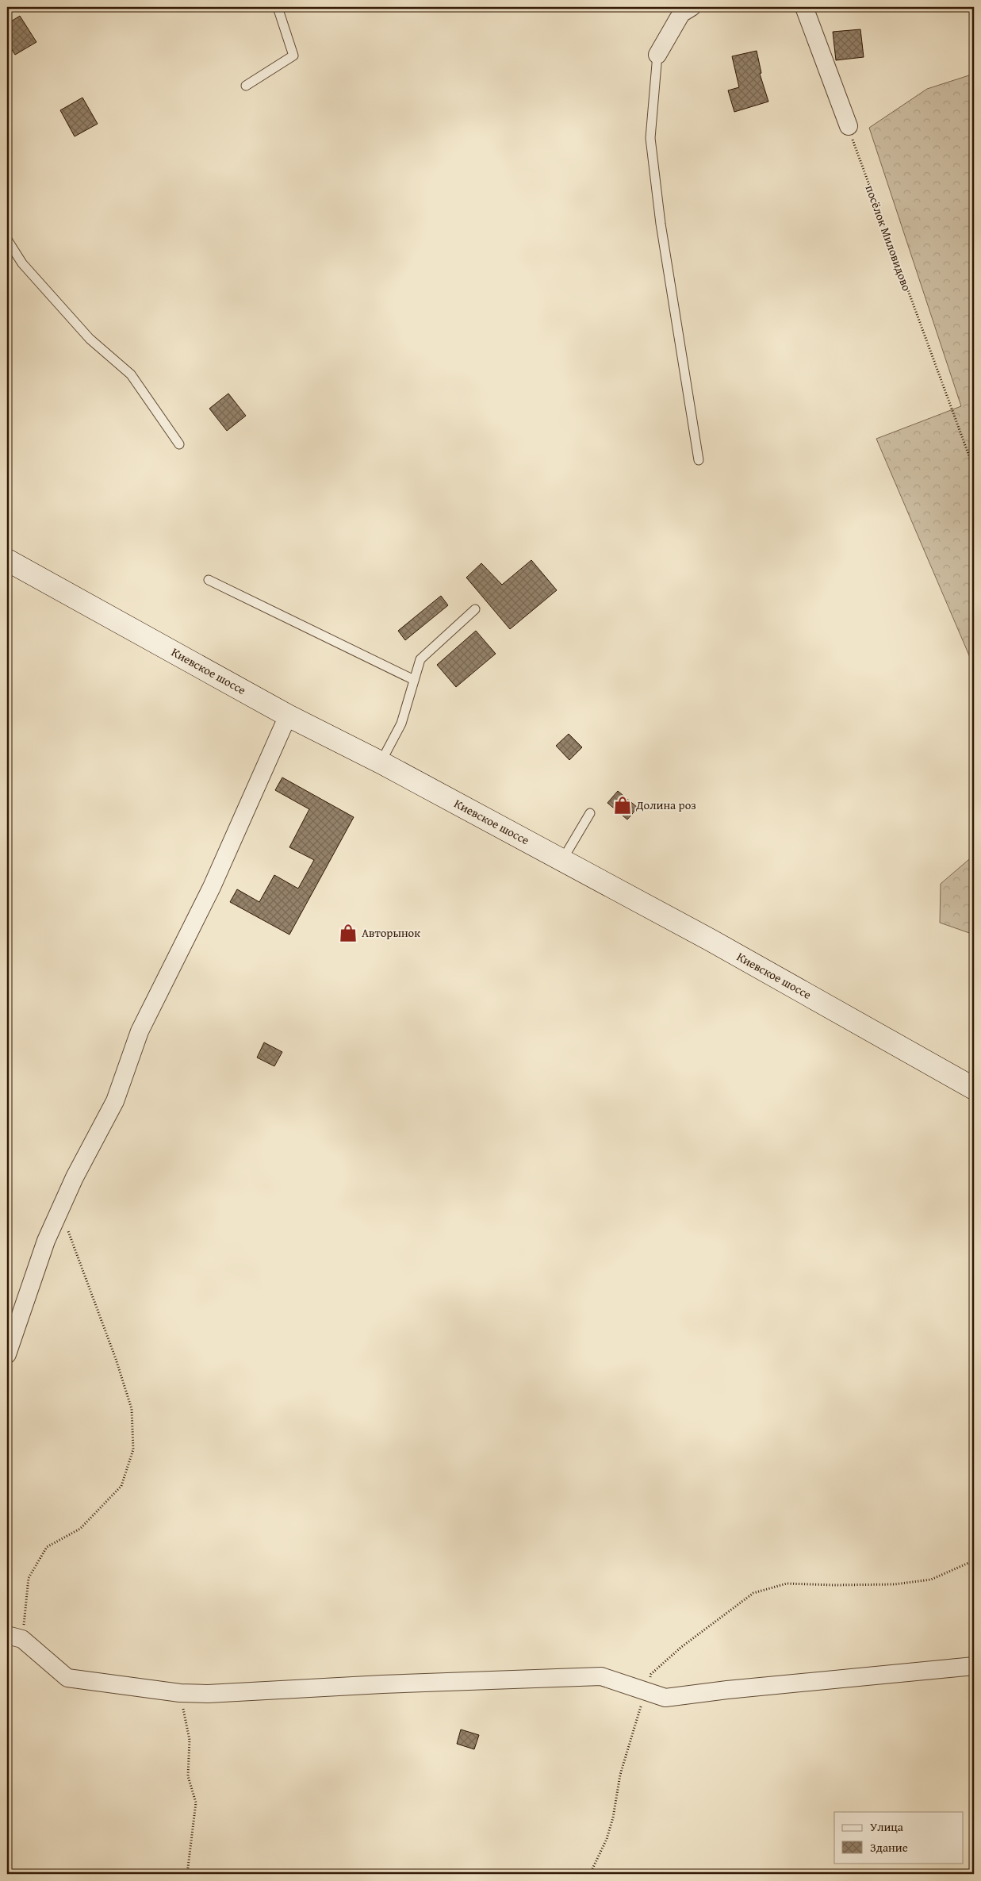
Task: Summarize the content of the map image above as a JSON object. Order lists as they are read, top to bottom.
{
  "streets": {
    "main road": ["Киевское шоссе"],
    "path": ["посёлок Миловидово"]
  },
  "places": {
    "shop": ["Долина роз", "Авторынок"]
  },
  "legend": ["Улица", "Здание"]
}
